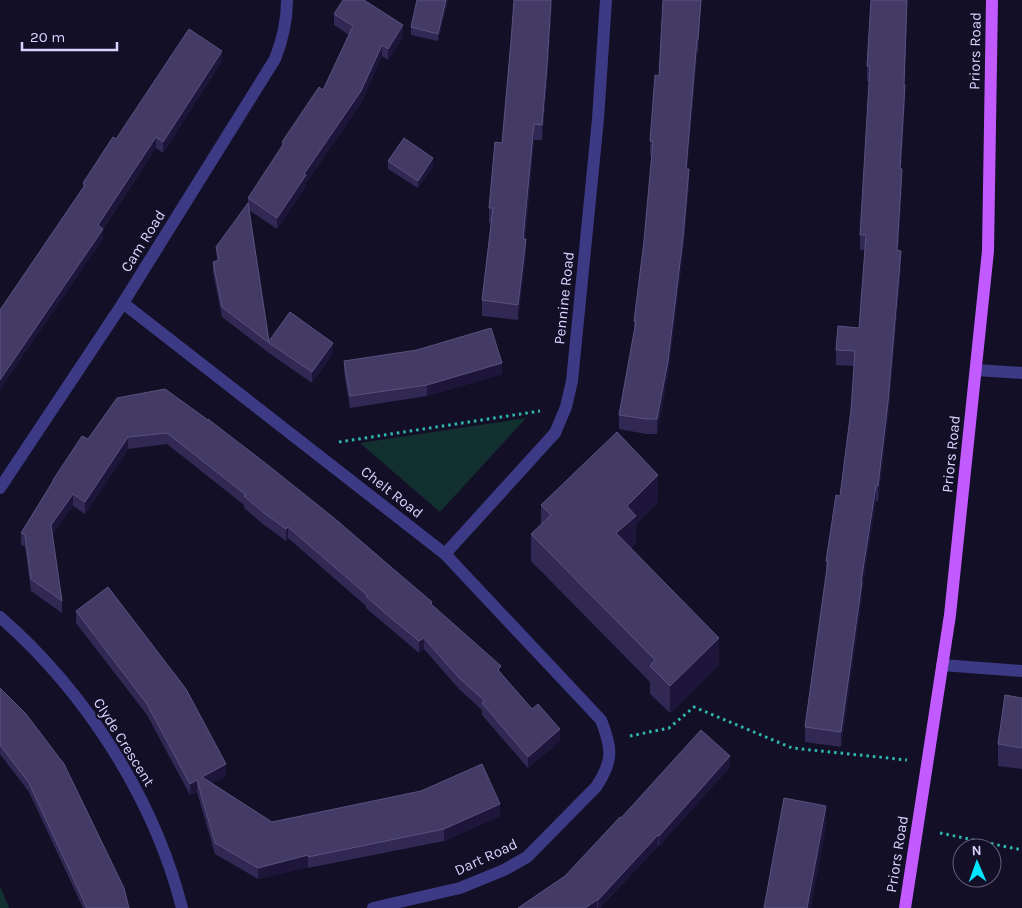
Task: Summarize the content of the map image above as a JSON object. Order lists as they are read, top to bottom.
{
  "streets": {
    "main road": ["Priors Road"],
    "street": [
      "Cam Road",
      "Pennine Road",
      "Chelt Road",
      "Clyde Crescent",
      "Dart Road"
    ]
  },
  "crossings": [
    ["Cam Road", "Chelt Road"],
    ["Pennine Road", "Chelt Road"],
    ["Chelt Road", "Dart Road"]
  ],
  "scale_bar": "20 m",
  "north": "top"
}
